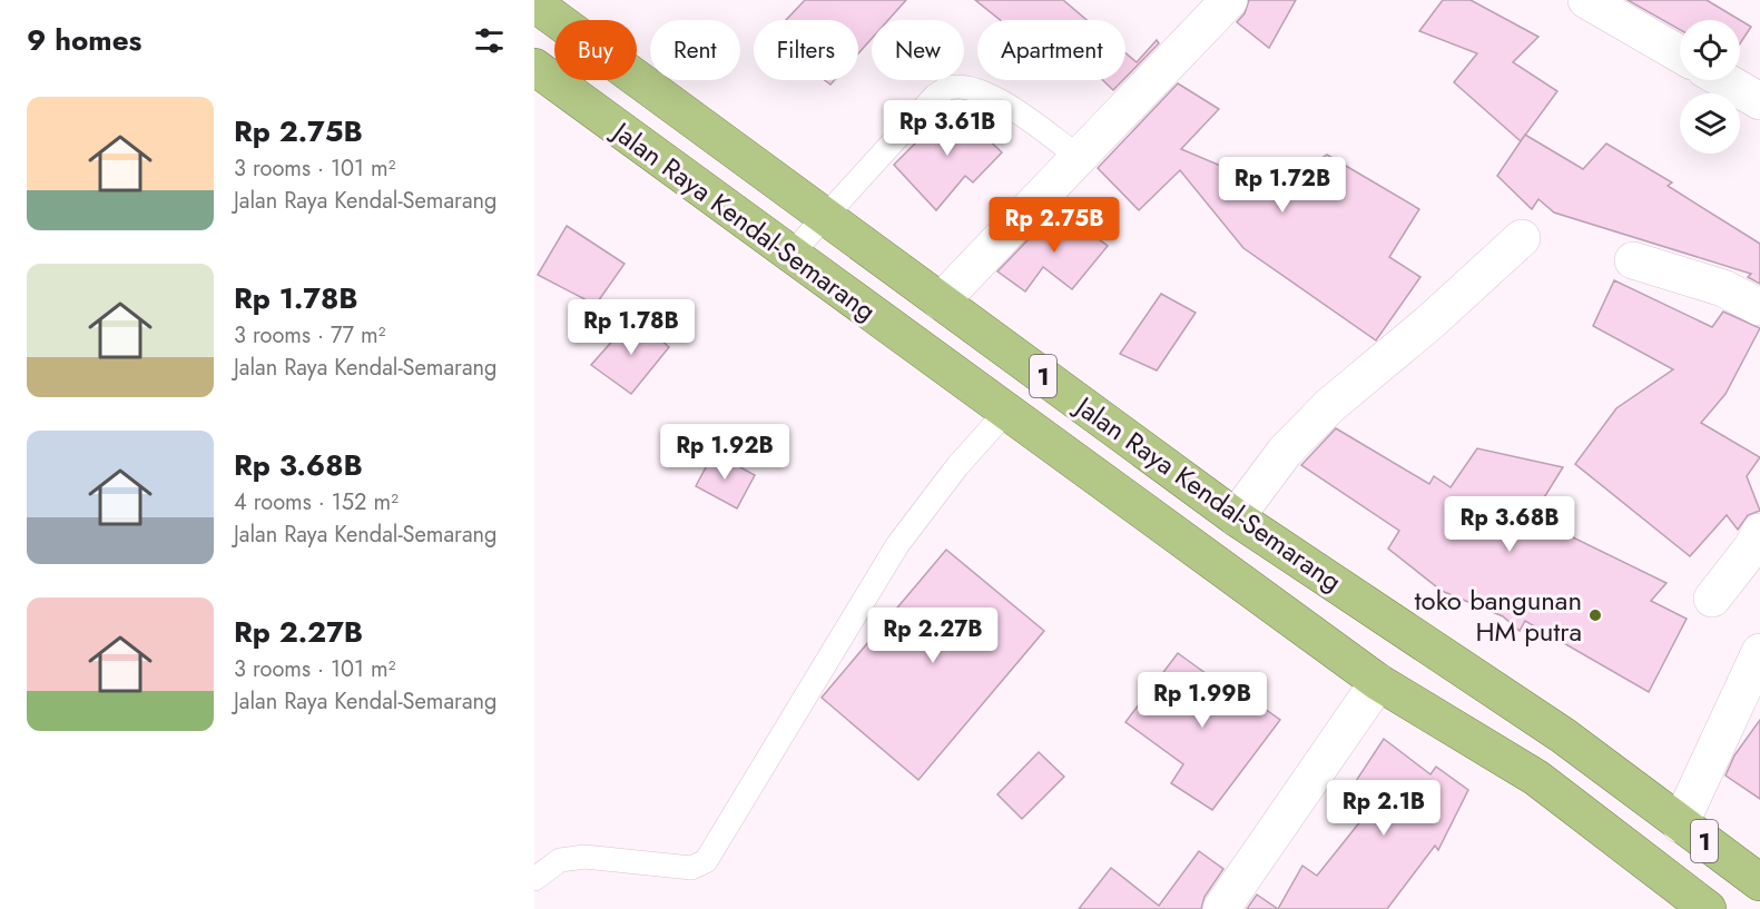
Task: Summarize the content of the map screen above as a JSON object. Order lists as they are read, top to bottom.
{
  "streets": {
    "highway": ["Jalan Raya Kendal-Semarang", "1"]
  },
  "places": ["toko bangunan HM putra"],
  "page": {
    "heading": "9 homes",
    "chip": [
      "Buy",
      "Rent",
      "Filters",
      "New",
      "Apartment"
    ],
    "list": [
      {
        "name": "Rp 2.75B",
        "note": "3 rooms · 101 m² · Jalan Raya Kendal-Semarang"
      },
      {
        "name": "Rp 1.78B",
        "note": "3 rooms · 77 m² · Jalan Raya Kendal-Semarang"
      },
      {
        "name": "Rp 3.68B",
        "note": "4 rooms · 152 m² · Jalan Raya Kendal-Semarang"
      },
      {
        "name": "Rp 2.27B",
        "note": "3 rooms · 101 m² · Jalan Raya Kendal-Semarang"
      }
    ],
    "price": [
      "Rp 3.61B",
      "Rp 1.72B",
      "Rp 2.75B",
      "Rp 1.78B",
      "Rp 1.92B",
      "Rp 3.68B",
      "Rp 2.27B",
      "Rp 1.99B",
      "Rp 2.1B"
    ]
  }
}
